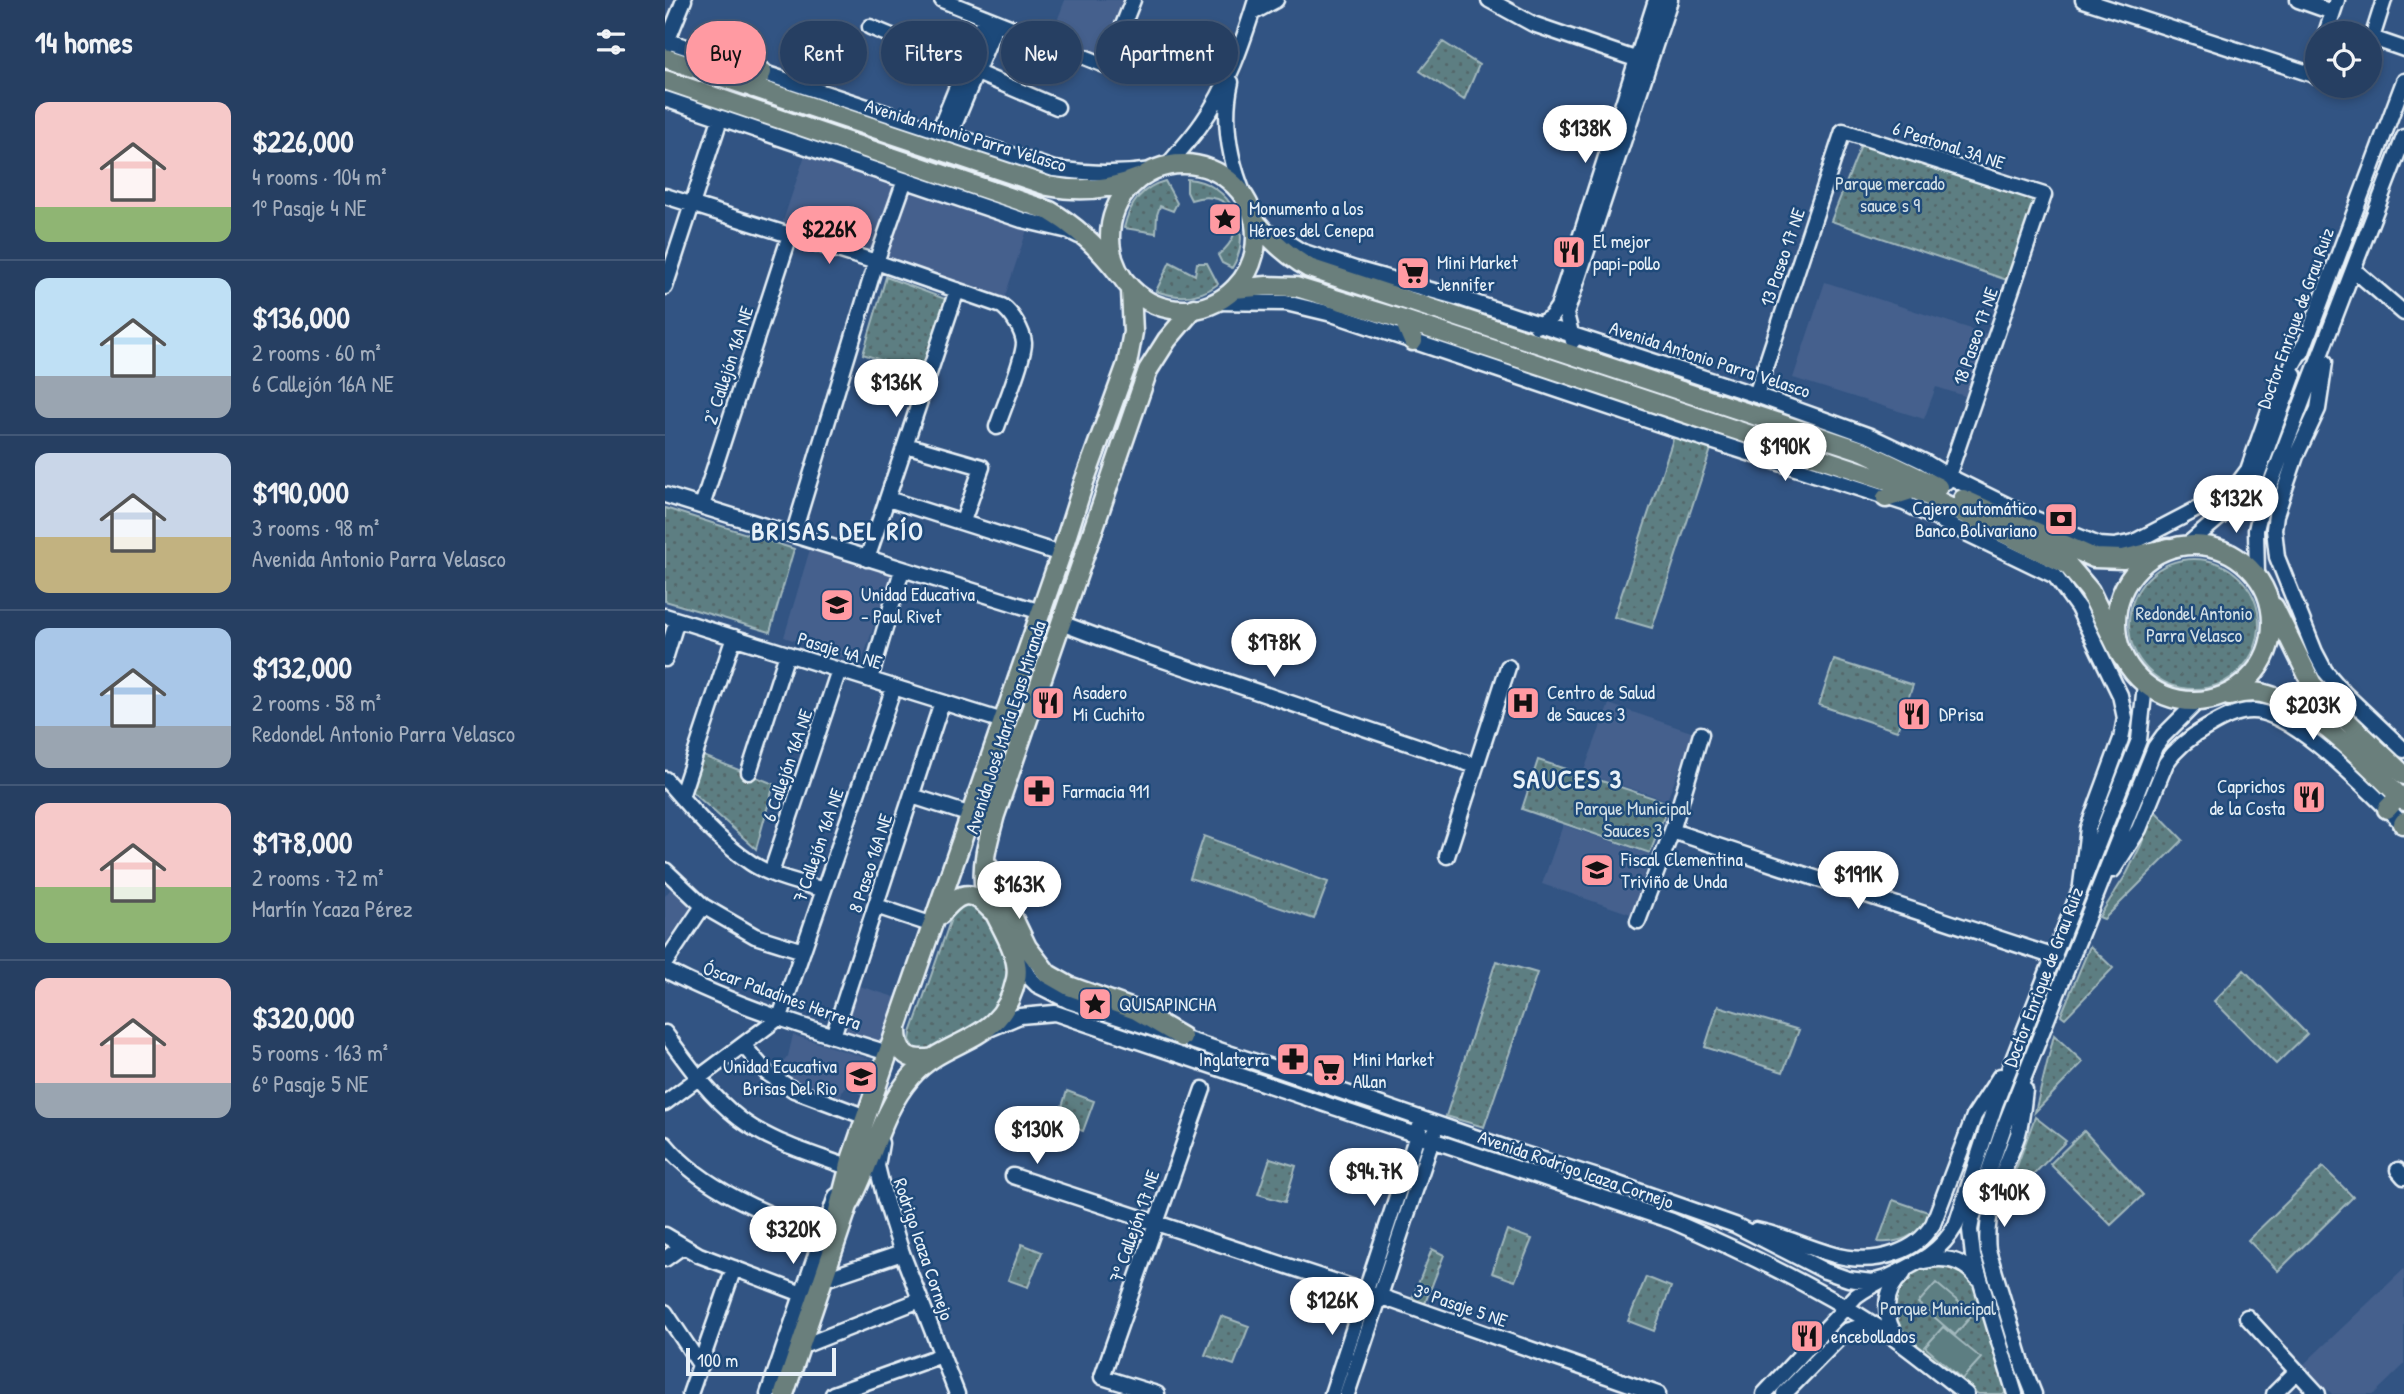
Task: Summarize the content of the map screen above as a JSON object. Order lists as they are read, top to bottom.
{
  "streets": {
    "main road": ["Avenida Antonio Parra Velasco", "Avenida José María Egas Miranda"],
    "street": [
      "6 Peatonal 3A NE",
      "13 Paseo 17 NE",
      "Doctor Enrique de Grau Ruiz",
      "18 Paseo 17 NE",
      "2° Callejón 16A NE",
      "Pasaje 4A NE",
      "6 Callejón 16A NE",
      "7 Callejón 16A NE",
      "8 Paseo 16A NE",
      "Óscar Paladines Herrera",
      "Avenida Rodrigo Icaza Cornejo",
      "7º Callejón 17 NE",
      "Rodrigo Icaza Cornejo",
      "3º Pasaje 5 NE"
    ]
  },
  "crossings": [
    ["Avenida Antonio Parra Velasco", "13 Paseo 17 NE"],
    ["Avenida Antonio Parra Velasco", "Doctor Enrique de Grau Ruiz"],
    ["Avenida Antonio Parra Velasco", "18 Paseo 17 NE"],
    ["Avenida Antonio Parra Velasco", "Avenida José María Egas Miranda"],
    ["6 Peatonal 3A NE", "13 Paseo 17 NE"],
    ["6 Peatonal 3A NE", "18 Paseo 17 NE"],
    ["Doctor Enrique de Grau Ruiz", "Avenida Rodrigo Icaza Cornejo"],
    ["Pasaje 4A NE", "Avenida José María Egas Miranda"],
    ["Pasaje 4A NE", "6 Callejón 16A NE"],
    ["Pasaje 4A NE", "7 Callejón 16A NE"],
    ["Pasaje 4A NE", "8 Paseo 16A NE"],
    ["Avenida José María Egas Miranda", "Óscar Paladines Herrera"],
    ["Avenida José María Egas Miranda", "Avenida Rodrigo Icaza Cornejo"],
    ["Avenida José María Egas Miranda", "Rodrigo Icaza Cornejo"],
    ["7 Callejón 16A NE", "Óscar Paladines Herrera"],
    ["8 Paseo 16A NE", "Óscar Paladines Herrera"],
    ["7º Callejón 17 NE", "3º Pasaje 5 NE"]
  ],
  "districts": ["BRISAS DEL RÍO", "SAUCES 3"],
  "parks": [
    "Parque mercado sauce s 9",
    "Redondel Antonio Parra Velasco",
    "Parque Municipal Sauces 3",
    "Parque Municipal"
  ],
  "places": {
    "place": ["Monumento a los Héroes del Cenepa", "QUISAPINCHA"],
    "restaurant": [
      "El mejor papi-pollo",
      "Asadero Mi Cuchito",
      "DPrisa",
      "Caprichos de la Costa",
      "encebollados"
    ],
    "supermarket": ["Mini Market Jennifer", "Mini Market Allan"],
    "bank": ["Cajero automático Banco Bolivariano"],
    "school or university": ["Unidad Educativa - Paul Rivet", "Fiscal Clementina Triviño de Unda", "Unidad Ecucativa Brisas Del Rio"],
    "hospital": ["Centro de Salud de Sauces 3"],
    "pharmacy": ["Farmacia 911", "Inglaterra"]
  },
  "scale_bar": "100 m",
  "page": {
    "heading": "14 homes",
    "chip": [
      "Buy",
      "Rent",
      "Filters",
      "New",
      "Apartment"
    ],
    "list": [
      {
        "name": "$226,000",
        "note": "4 rooms · 104 m² · 1º Pasaje 4 NE"
      },
      {
        "name": "$136,000",
        "note": "2 rooms · 60 m² · 6 Callejón 16A NE"
      },
      {
        "name": "$190,000",
        "note": "3 rooms · 98 m² · Avenida Antonio Parra Velasco"
      },
      {
        "name": "$132,000",
        "note": "2 rooms · 58 m² · Redondel Antonio Parra Velasco"
      },
      {
        "name": "$178,000",
        "note": "2 rooms · 72 m² · Martín Ycaza Pérez"
      },
      {
        "name": "$320,000",
        "note": "5 rooms · 163 m² · 6º Pasaje 5 NE"
      }
    ],
    "price": [
      "$138K",
      "$226K",
      "$136K",
      "$190K",
      "$132K",
      "$178K",
      "$203K",
      "$191K",
      "$163K",
      "$130K",
      "$94.7K",
      "$140K",
      "$320K",
      "$126K"
    ],
    "scale": "100 m"
  }
}
